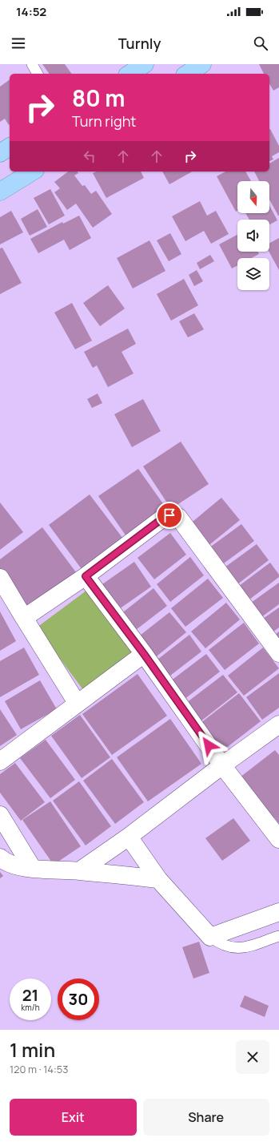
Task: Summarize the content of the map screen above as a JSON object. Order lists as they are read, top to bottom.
{
  "north": "bottom",
  "page": {
    "status": "14:52",
    "header": "Turnly",
    "turn": ["80 m", "Turn right"],
    "speed": "21 km/h",
    "limit": "30",
    "heading": ["1 min", "120 m · 14:53"],
    "buttons": ["Exit", "Share"]
  }
}
